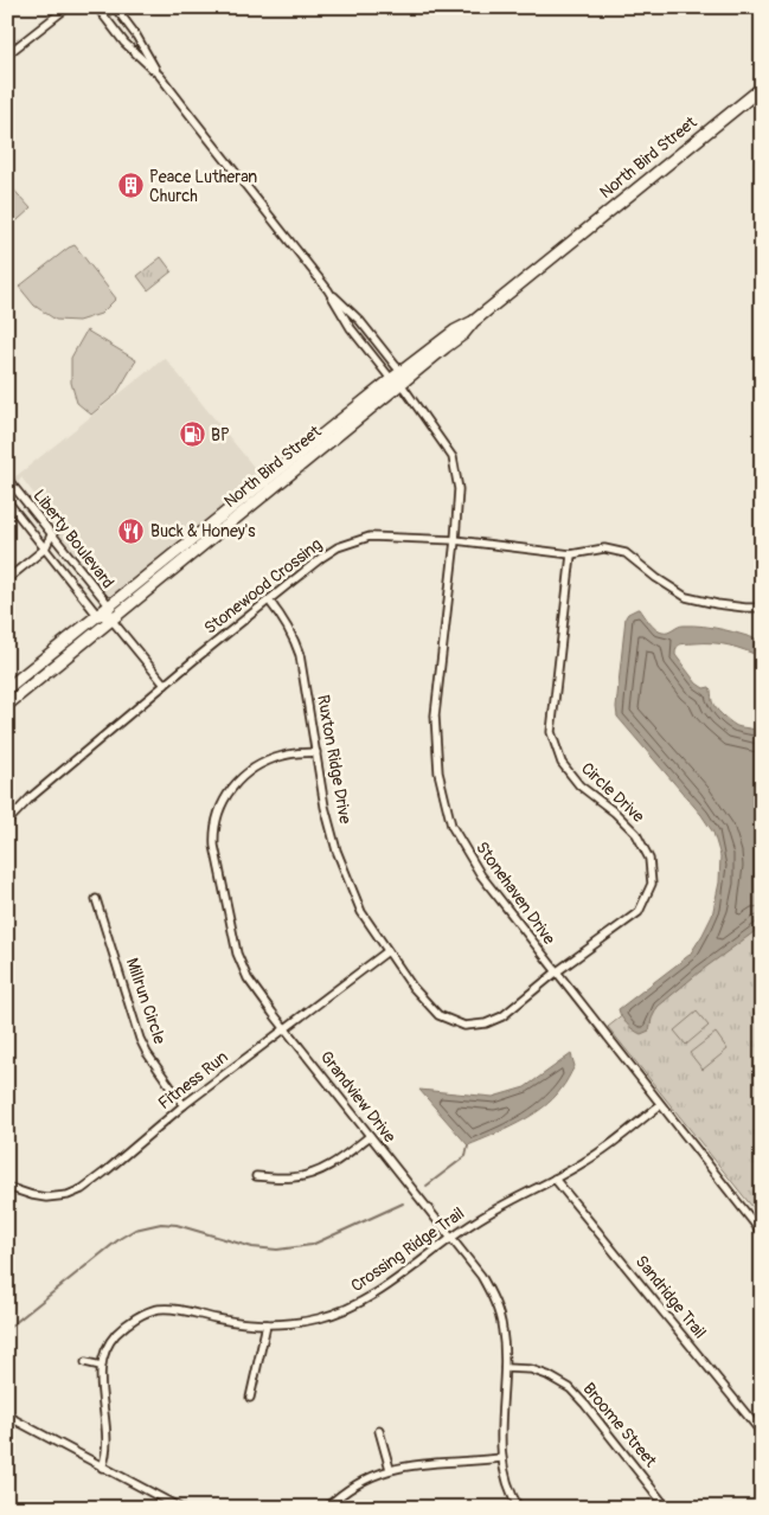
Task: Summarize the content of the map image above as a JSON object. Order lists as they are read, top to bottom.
{
  "streets": {
    "street": [
      "North Bird Street",
      "Liberty Boulevard",
      "Stonewood Crossing",
      "Ruxton Ridge Drive",
      "Circle Drive",
      "Stonehaven Drive",
      "Millrun Circle",
      "Fitness Run",
      "Grandview Drive",
      "Crossing Ridge Trail",
      "Sandridge Trail",
      "Broome Street"
    ]
  },
  "crossings": [
    ["North Bird Street", "Liberty Boulevard"],
    ["North Bird Street", "Stonehaven Drive"],
    ["Liberty Boulevard", "Stonewood Crossing"],
    ["Stonewood Crossing", "Ruxton Ridge Drive"],
    ["Stonewood Crossing", "Circle Drive"],
    ["Stonewood Crossing", "Stonehaven Drive"],
    ["Ruxton Ridge Drive", "Circle Drive"],
    ["Ruxton Ridge Drive", "Stonehaven Drive"],
    ["Ruxton Ridge Drive", "Fitness Run"],
    ["Ruxton Ridge Drive", "Grandview Drive"],
    ["Circle Drive", "Stonehaven Drive"],
    ["Stonehaven Drive", "Crossing Ridge Trail"],
    ["Millrun Circle", "Fitness Run"],
    ["Fitness Run", "Grandview Drive"],
    ["Grandview Drive", "Crossing Ridge Trail"],
    ["Grandview Drive", "Broome Street"],
    ["Crossing Ridge Trail", "Sandridge Trail"]
  ],
  "places": {
    "building": ["Peace Lutheran Church"],
    "fuel station": ["BP"],
    "restaurant": ["Buck & Honey's"]
  }
}
